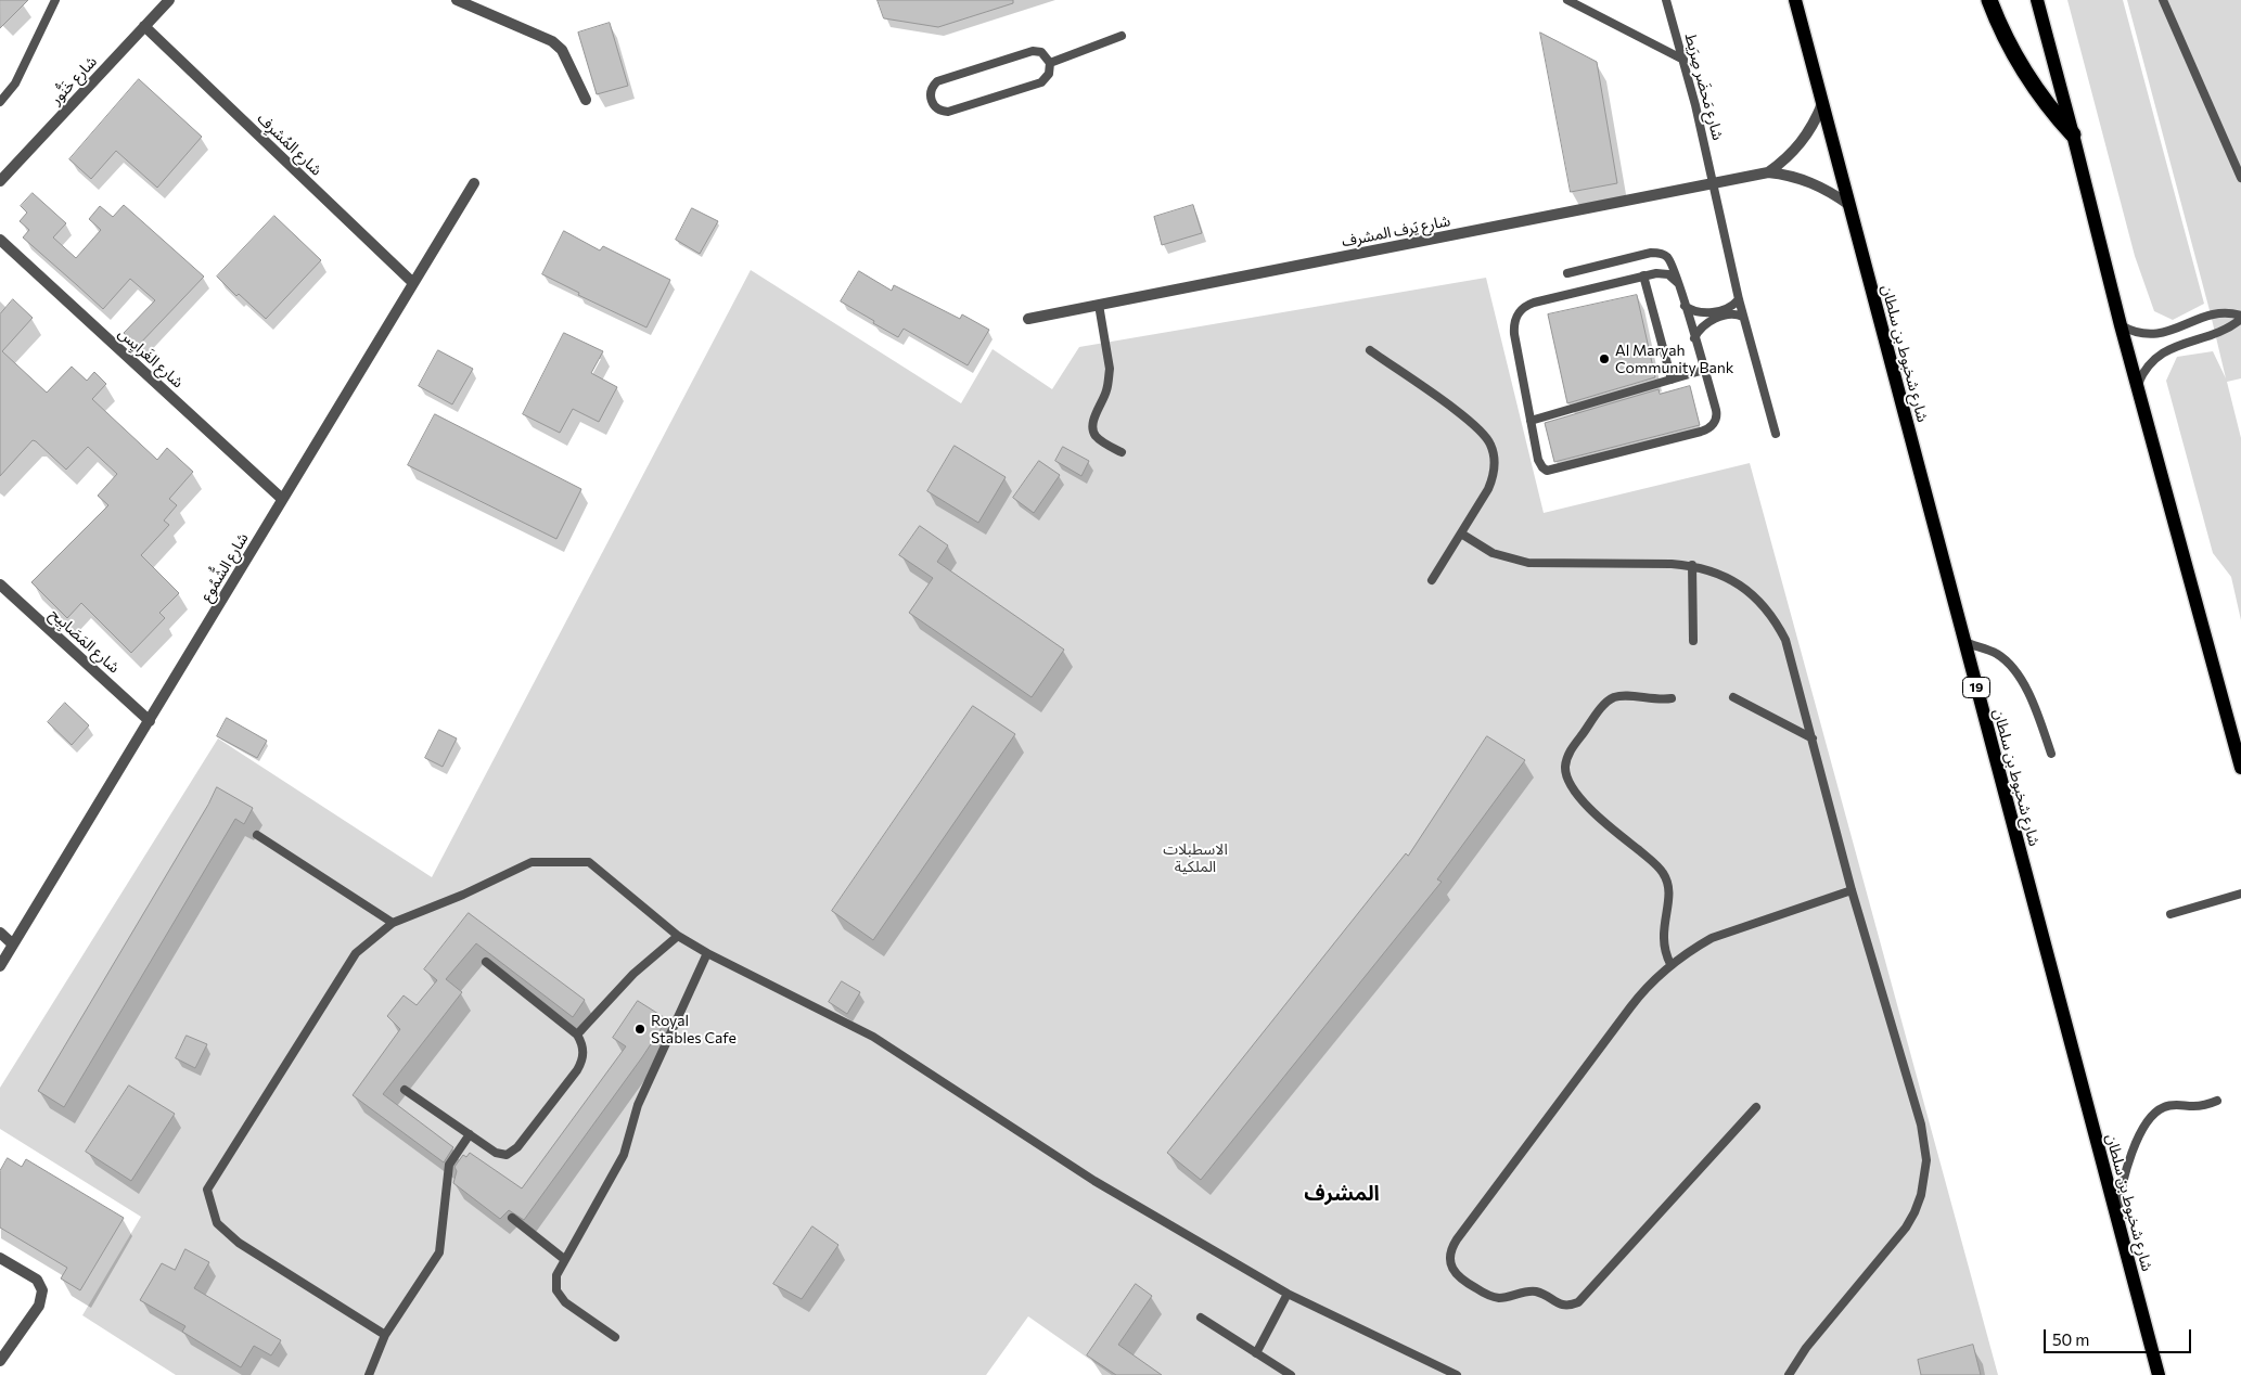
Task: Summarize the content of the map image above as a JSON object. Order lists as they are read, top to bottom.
{
  "streets": {
    "main road": ["شارع شخبوط بن سلطان", "19"],
    "street": [
      "شارع خَنُّور",
      "شارع المُشرِف",
      "شارع يَرف المشرف",
      "شارع الغَرايِس",
      "شارع الشُّمُوع",
      "شارع المَصَابِيح"
    ],
    "lane": ["شارع مَحضَر صِرَيط"]
  },
  "crossings": [
    ["شارع خَنُّور", "شارع المُشرِف"],
    ["شارع مَحضَر صِرَيط", "شارع يَرف المشرف"],
    ["شارع المُشرِف", "شارع الشُّمُوع"],
    ["شارع يَرف المشرف", "شارع شخبوط بن سلطان"],
    ["شارع الغَرايِس", "شارع الشُّمُوع"],
    ["شارع الشُّمُوع", "شارع المَصَابِيح"]
  ],
  "districts": ["المشرف"],
  "parks": ["الاسطبلات الملكية"],
  "places": ["Al Maryah Community Bank", "Royal Stables Cafe"],
  "scale_bar": "50 m"
}
